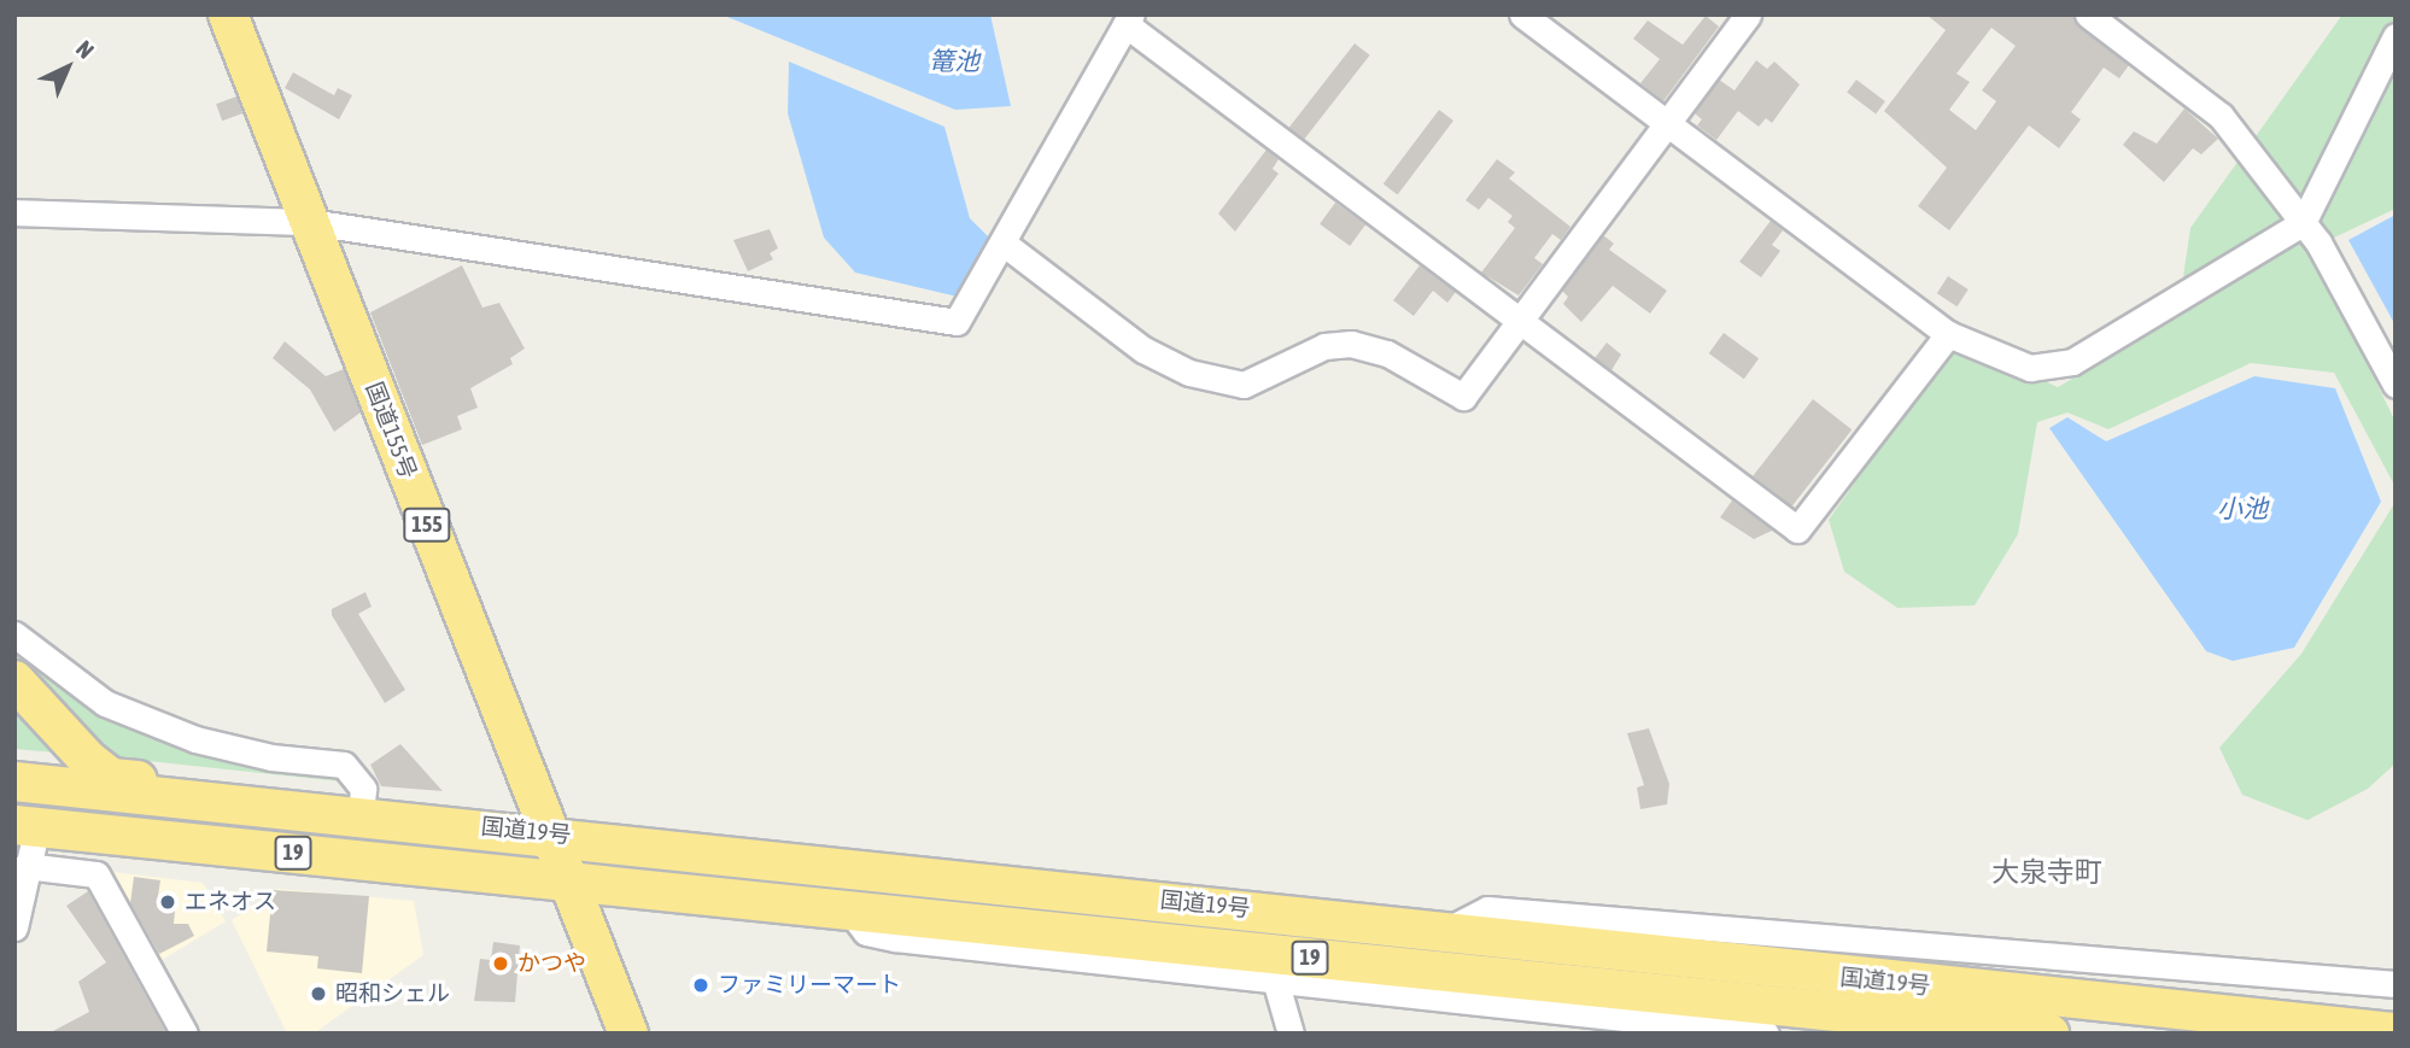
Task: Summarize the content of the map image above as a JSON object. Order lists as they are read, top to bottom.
{
  "streets": {
    "highway": [
      "国道155号",
      "155",
      "国道19号",
      "19"
    ]
  },
  "crossings": [
    ["国道155号", "国道19号"]
  ],
  "districts": ["大泉寺町"],
  "water": ["篭池", "小池"],
  "places": [
    "エネオス",
    "かつや",
    "ファミリーマート",
    "昭和シェル"
  ],
  "north": "top right"
}
